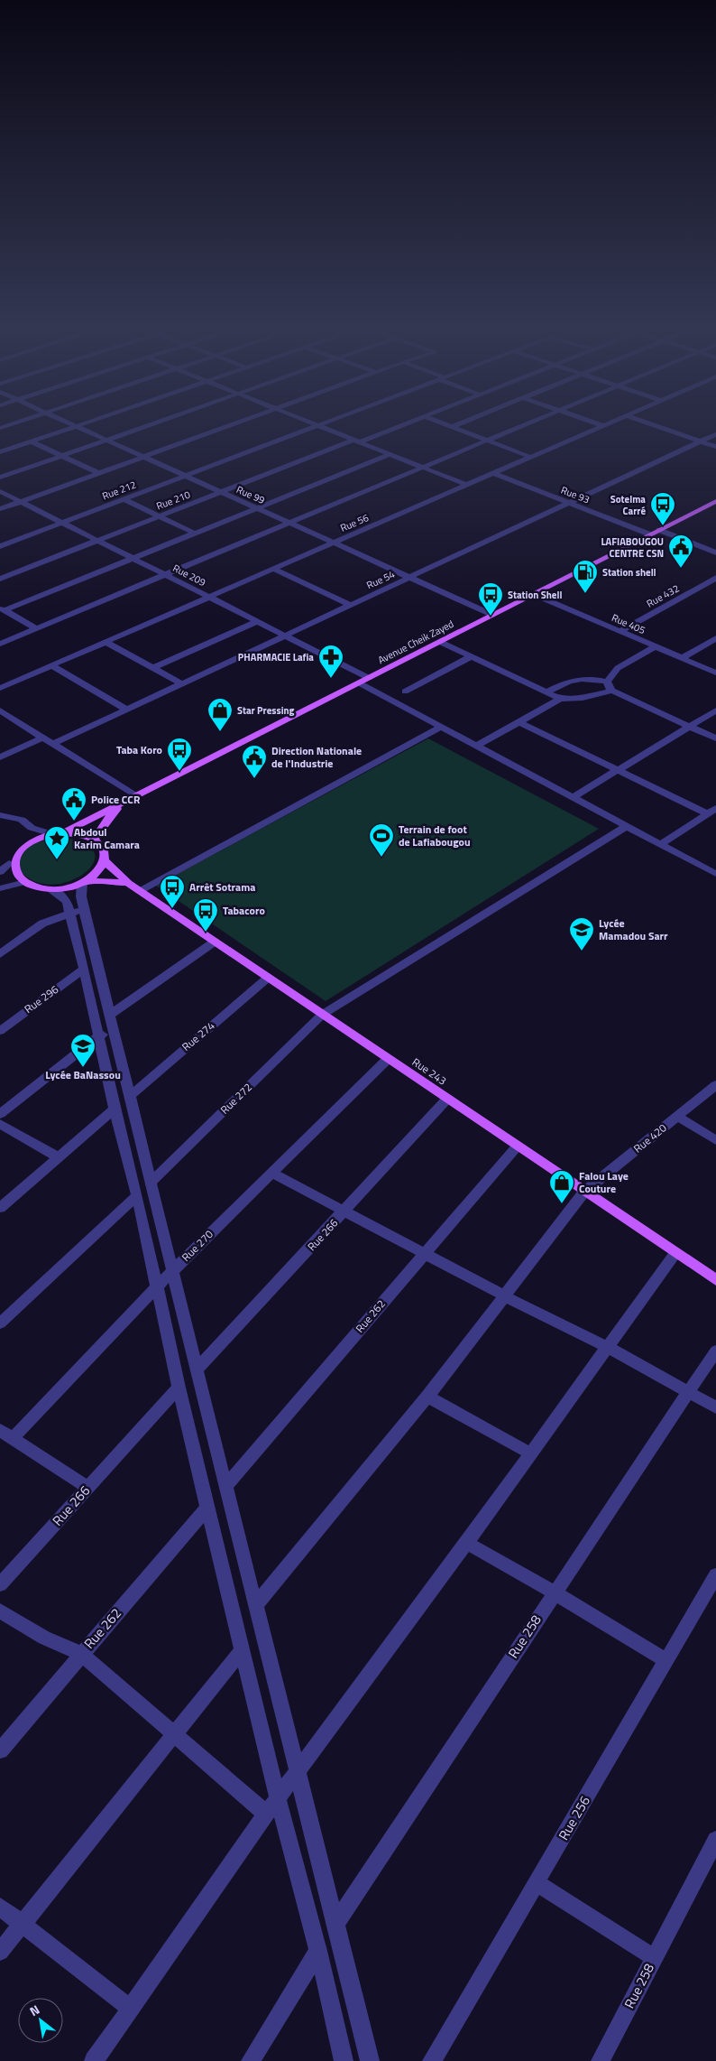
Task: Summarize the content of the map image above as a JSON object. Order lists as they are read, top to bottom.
{
  "streets": {
    "main road": ["Avenue Cheik Zayed", "Rue 243"],
    "street": [
      "Rue 212",
      "Rue 99",
      "Rue 93",
      "Rue 210",
      "Rue 56",
      "Rue 209",
      "Rue 54",
      "Rue 432",
      "Rue 405",
      "Rue 296",
      "Rue 274",
      "Rue 272",
      "Rue 420",
      "Rue 266",
      "Rue 270",
      "Rue 262",
      "Rue 258",
      "Rue 256"
    ]
  },
  "crossings": [
    ["Rue 212", "Rue 99"],
    ["Rue 212", "Rue 209"],
    ["Rue 99", "Rue 210"],
    ["Rue 99", "Rue 56"],
    ["Rue 99", "Rue 54"],
    ["Rue 99", "Avenue Cheik Zayed"],
    ["Rue 93", "Rue 56"],
    ["Rue 93", "Rue 54"],
    ["Rue 93", "Avenue Cheik Zayed"],
    ["Rue 210", "Rue 209"],
    ["Rue 56", "Rue 209"],
    ["Rue 209", "Rue 54"],
    ["Rue 209", "Avenue Cheik Zayed"],
    ["Rue 432", "Rue 405"],
    ["Rue 405", "Avenue Cheik Zayed"],
    ["Avenue Cheik Zayed", "Rue 243"],
    ["Rue 274", "Rue 243"],
    ["Rue 243", "Rue 272"],
    ["Rue 243", "Rue 420"],
    ["Rue 243", "Rue 266"],
    ["Rue 243", "Rue 270"],
    ["Rue 243", "Rue 262"]
  ],
  "places": {
    "bus stop": [
      "Sotelma Carré",
      "Station Shell",
      "Taba Koro",
      "Arrêt Sotrama",
      "Tabacoro"
    ],
    "public building": ["LAFIABOUGOU CENTRE CSN", "Direction Nationale de l'Industrie", "Police CCR"],
    "fuel station": ["Station shell"],
    "pharmacy": ["PHARMACIE Lafia"],
    "shop": ["Star Pressing", "Falou Laye Couture"],
    "sports": ["Terrain de foot de Lafiabougou"],
    "place": ["Abdoul Karim Camara"],
    "school or university": ["Lycée Mamadou Sarr", "Lycée BaNassou"]
  },
  "north": "top left"
}
